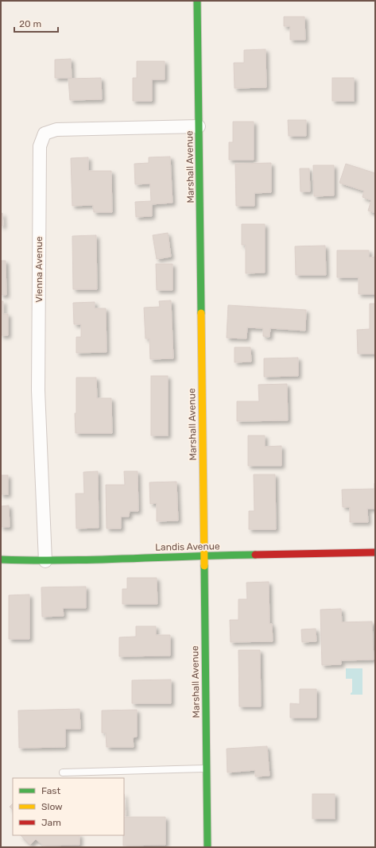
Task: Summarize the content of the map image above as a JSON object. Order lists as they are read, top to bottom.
{
  "streets": {
    "street": ["Marshall Avenue", "Vienna Avenue", "Landis Avenue"]
  },
  "crossings": [
    ["Marshall Avenue", "Vienna Avenue"],
    ["Marshall Avenue", "Landis Avenue"],
    ["Vienna Avenue", "Landis Avenue"]
  ],
  "legend": ["Fast", "Slow", "Jam"],
  "scale_bar": "20 m"
}
